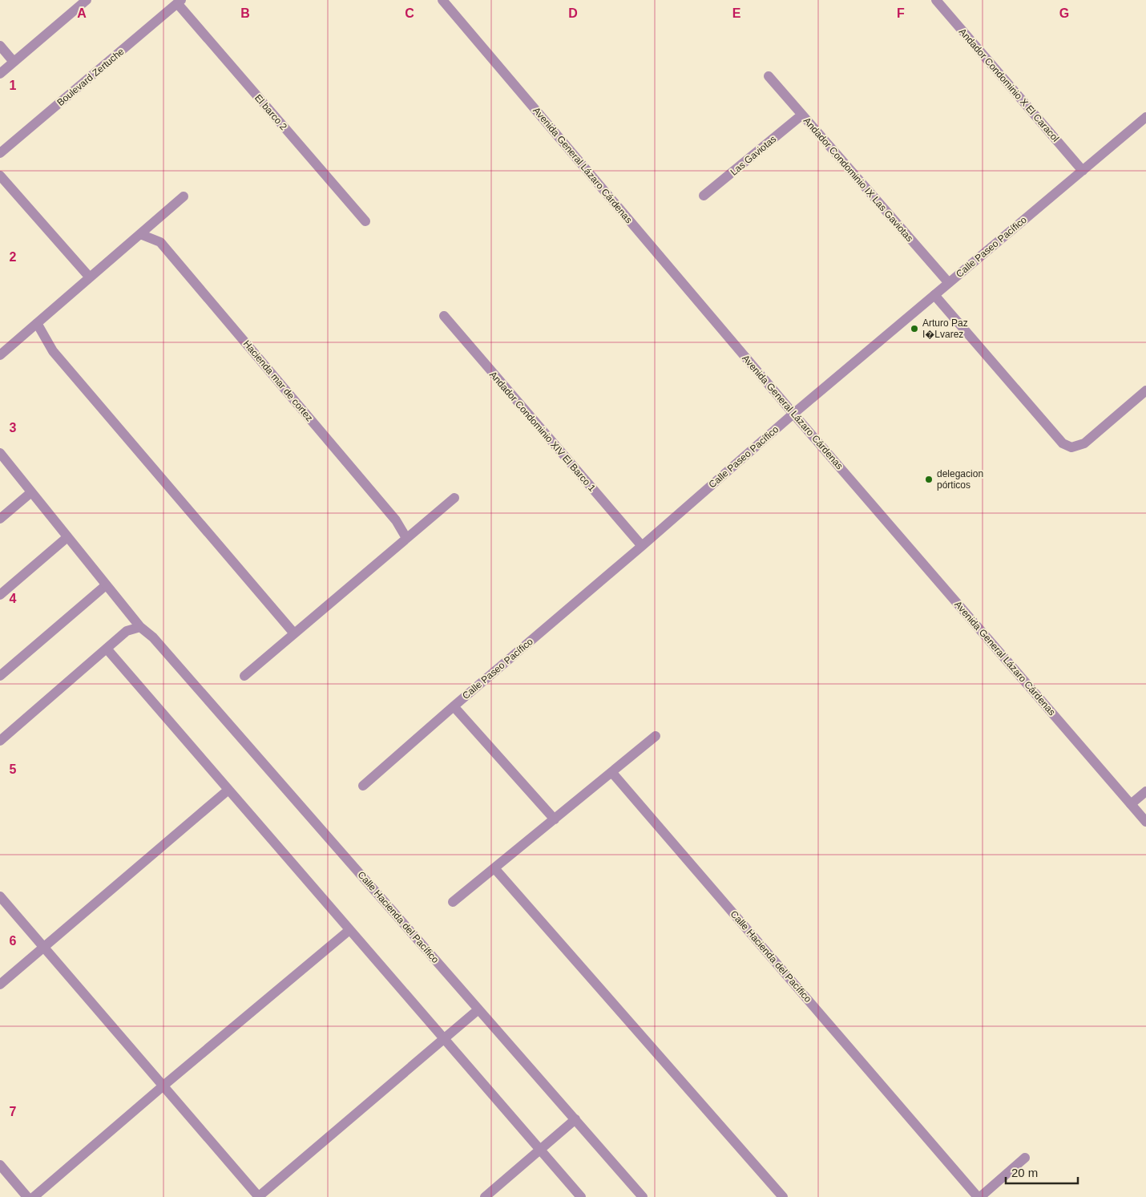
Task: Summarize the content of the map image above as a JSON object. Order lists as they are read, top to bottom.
{
  "streets": {
    "street": [
      "Boulevard Zertuche",
      "Andador Condominio X El Caracol",
      "El barco 2",
      "Las Gaviotas",
      "Avenida General Lázaro Cárdenas",
      "Andador Condominio IX Las Gaviotas",
      "Calle Paseo Pacífico",
      "Hacienda mar de cortez",
      "Andador Condominio XIV El Barco 1",
      "Calle Hacienda del Pacífico"
    ]
  },
  "crossings": [
    ["Boulevard Zertuche", "El barco 2"],
    ["Andador Condominio X El Caracol", "Calle Paseo Pacífico"],
    ["Las Gaviotas", "Andador Condominio IX Las Gaviotas"],
    ["Avenida General Lázaro Cárdenas", "Calle Paseo Pacífico"],
    ["Andador Condominio IX Las Gaviotas", "Calle Paseo Pacífico"],
    ["Calle Paseo Pacífico", "Andador Condominio XIV El Barco 1"]
  ],
  "places": ["Arturo Paz I�Lvarez", "delegacion pórticos"],
  "scale_bar": "20 m",
  "grid": {
    "columns": [
      "A",
      "B",
      "C",
      "D",
      "E",
      "F",
      "G"
    ],
    "rows": [
      "1",
      "2",
      "3",
      "4",
      "5",
      "6",
      "7"
    ]
  }
}
